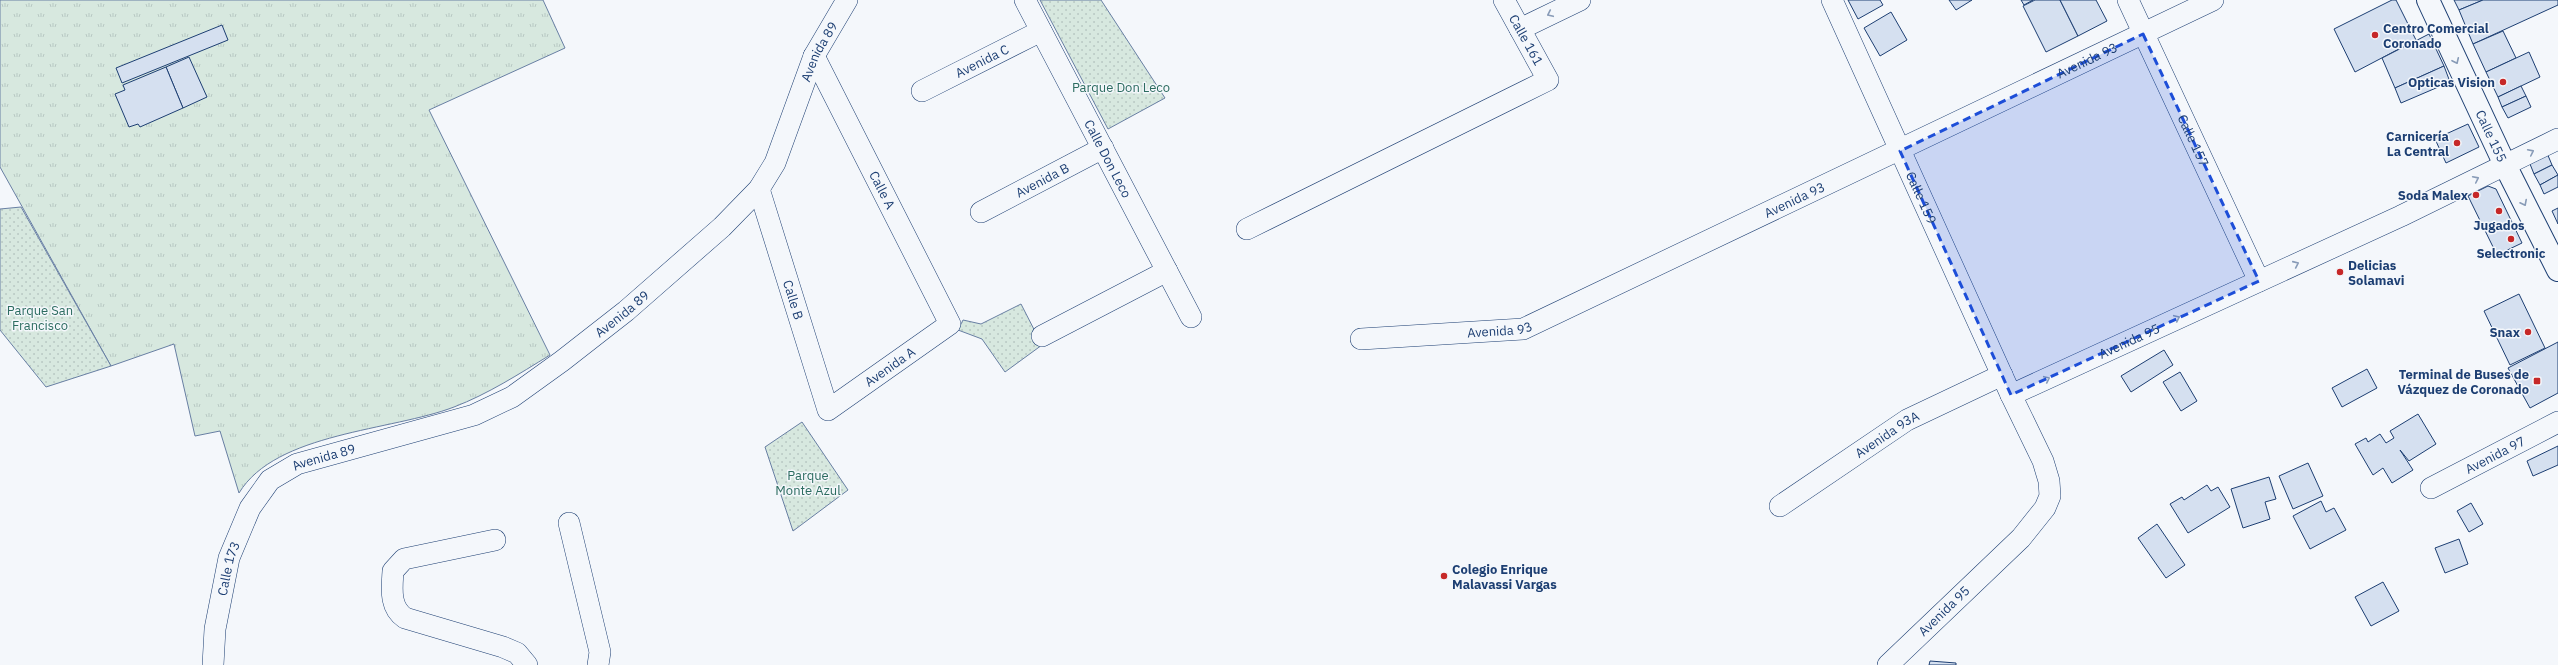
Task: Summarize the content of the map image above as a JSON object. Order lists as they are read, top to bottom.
{
  "streets": {
    "main road": ["Calle 155"],
    "street": [
      "Calle 161",
      "Avenida 89",
      "Avenida C",
      "Avenida 93",
      "Calle 157",
      "Calle Don Leco",
      "Avenida B",
      "Calle A",
      "Calle 159",
      "Calle B",
      "Avenida 95",
      "Avenida A",
      "Avenida 93A",
      "Avenida 97",
      "Calle 173"
    ]
  },
  "crossings": [
    ["Avenida 89", "Calle A"],
    ["Avenida 89", "Calle B"],
    ["Avenida 89", "Calle 173"],
    ["Avenida C", "Calle Don Leco"],
    ["Avenida 93", "Calle 157"],
    ["Avenida 93", "Calle 159"],
    ["Calle 155", "Avenida 95"],
    ["Calle 157", "Avenida 95"],
    ["Calle Don Leco", "Avenida B"],
    ["Calle A", "Avenida A"],
    ["Calle 159", "Avenida 95"],
    ["Calle 159", "Avenida 93A"],
    ["Calle B", "Avenida A"]
  ],
  "one_way": ["Calle 155", "Avenida 95"],
  "parks": ["Parque Don Leco", "Parque San Francisco", "Parque Monte Azul"],
  "places": {
    "other": [
      "Centro Comercial Coronado",
      "Opticas Vision",
      "Carnicería La Central",
      "Soda Malex",
      "Jugados",
      "Selectronic",
      "Delicias Solamavi",
      "Snax",
      "Colegio Enrique Malavassi Vargas"
    ],
    "transit": ["Terminal de Buses de Vázquez de Coronado"]
  }
}
